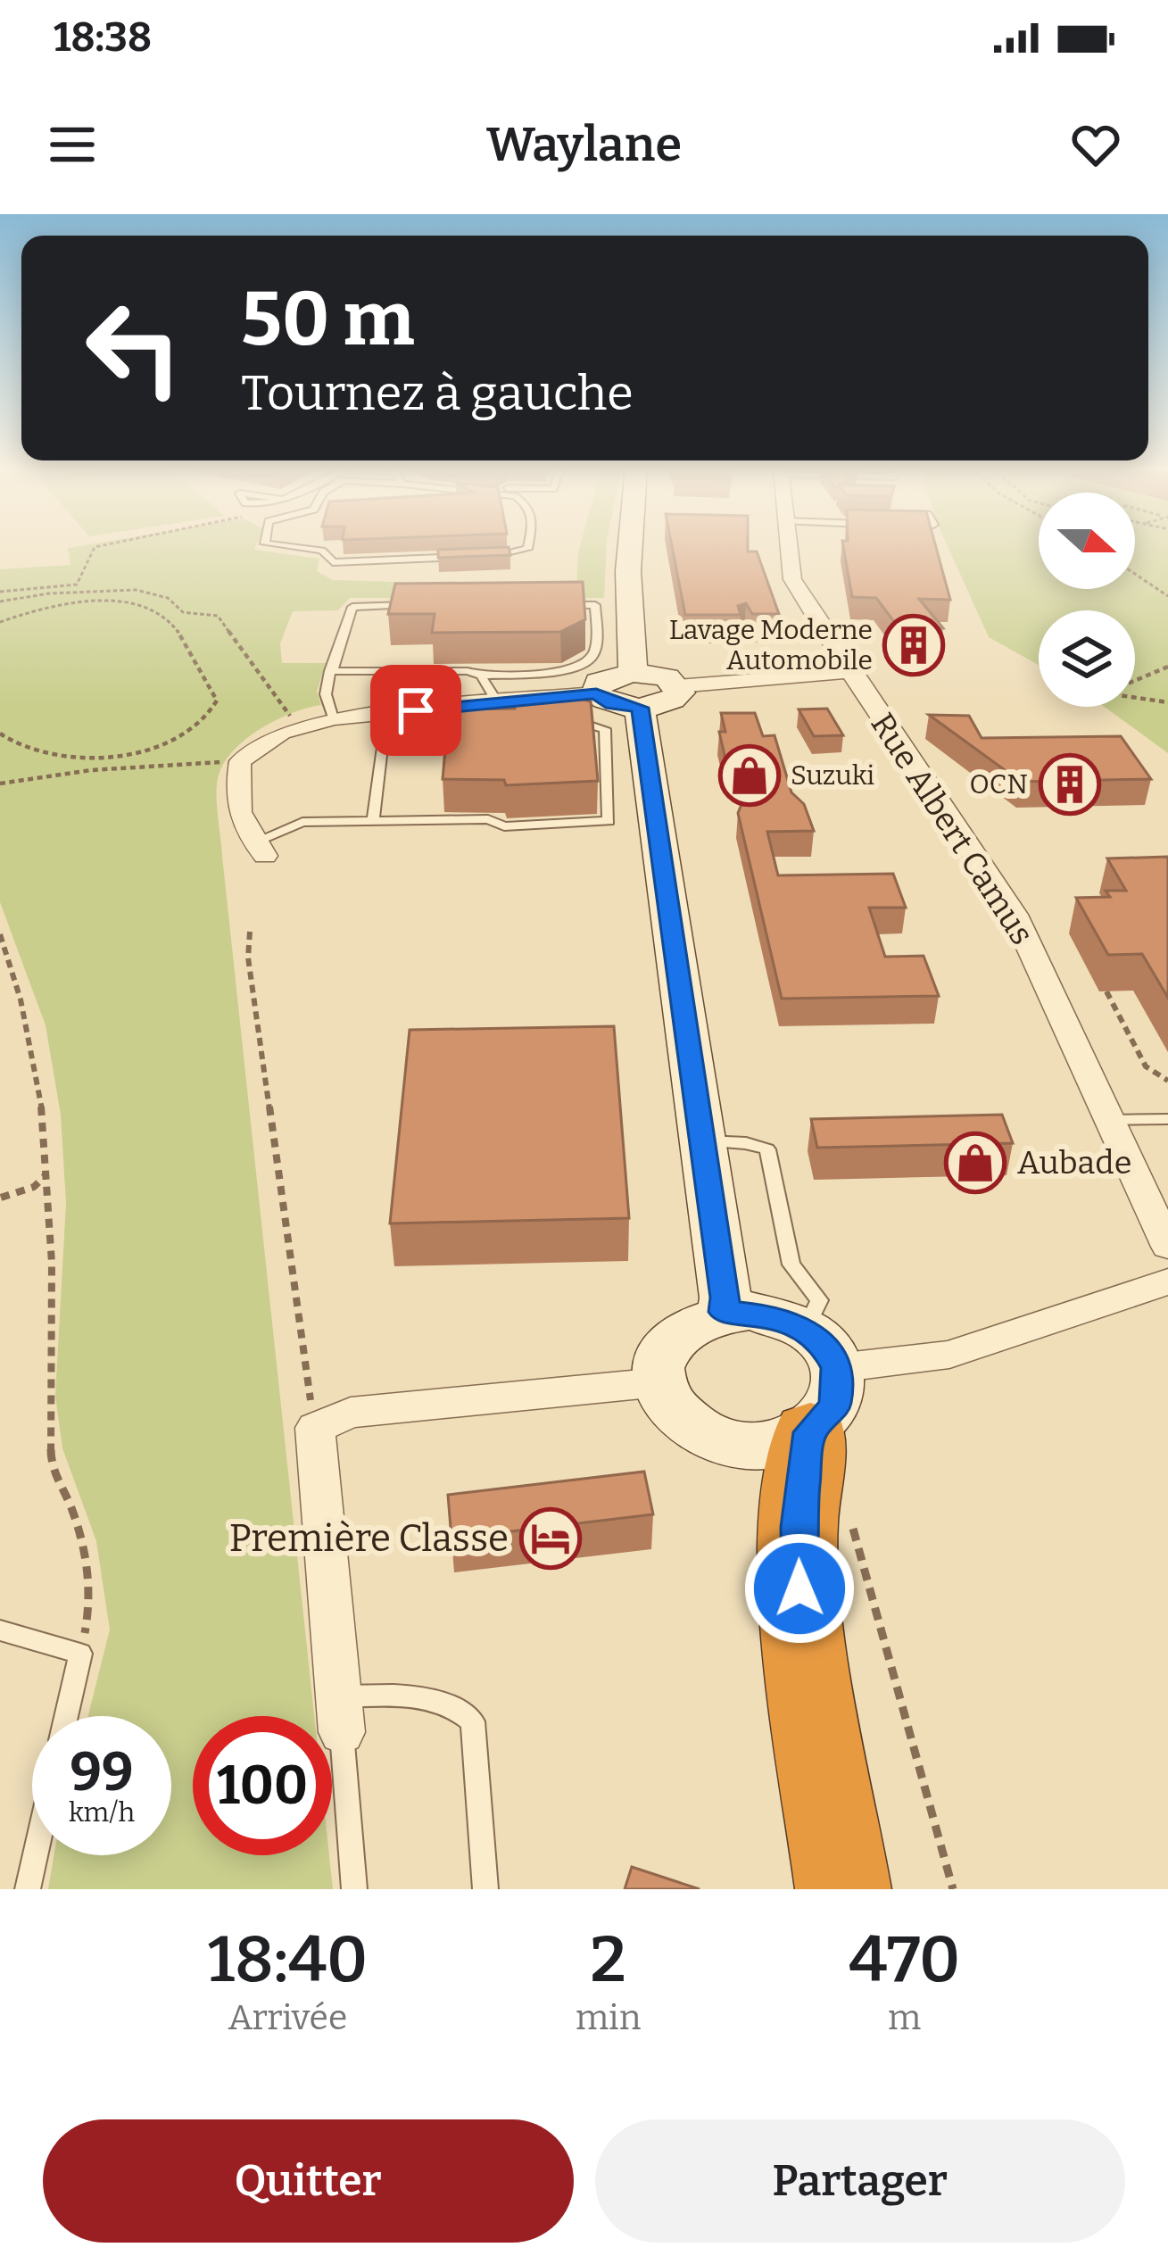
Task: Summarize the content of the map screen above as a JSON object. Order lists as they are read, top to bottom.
{
  "streets": {
    "street": ["Rue Albert Camus"]
  },
  "places": {
    "building": ["Lavage Moderne Automobile", "OCN"],
    "shop": ["Suzuki", "Aubade"],
    "hotel": ["Première Classe"]
  },
  "north": "right",
  "page": {
    "status": "18:38",
    "header": "Waylane",
    "turn": ["50 m", "Tournez à gauche"],
    "speed": "99 km/h",
    "limit": "100",
    "eta": [
      "18:40",
      "Arrivée",
      "2",
      "min",
      "470",
      "m"
    ],
    "buttons": ["Quitter", "Partager"]
  }
}
